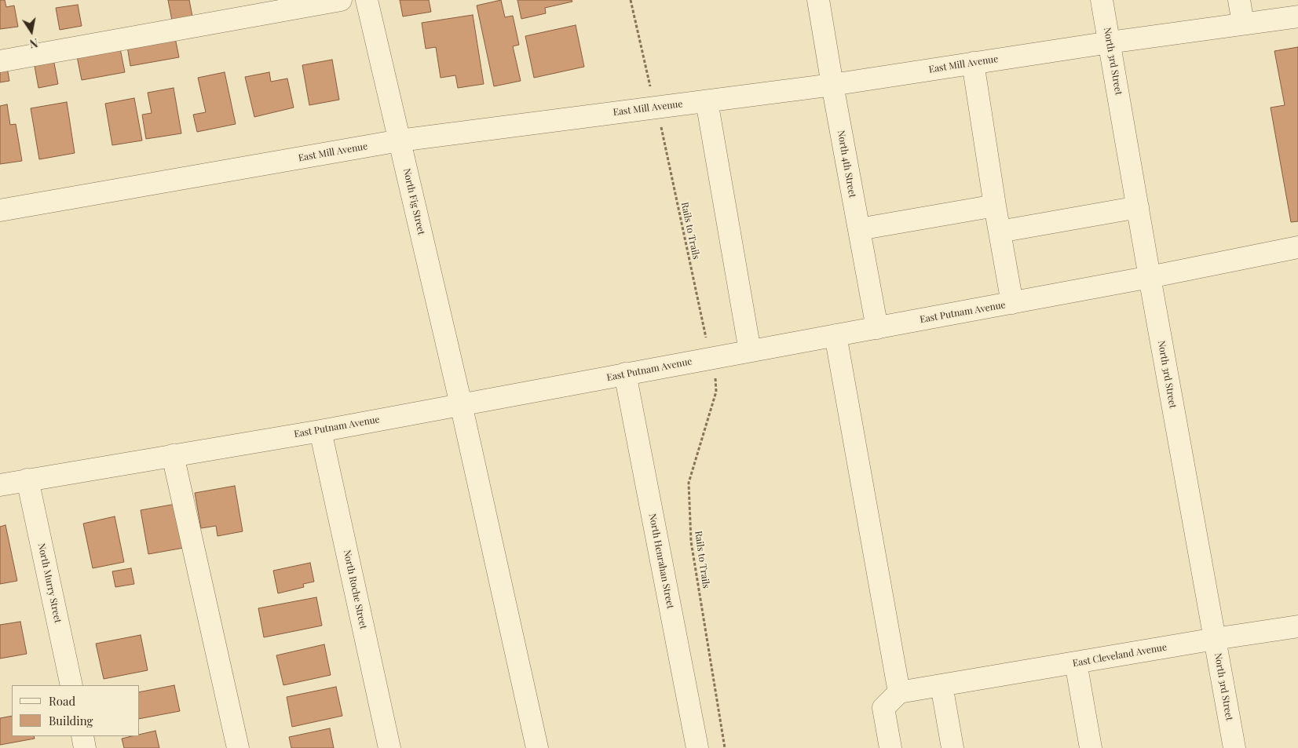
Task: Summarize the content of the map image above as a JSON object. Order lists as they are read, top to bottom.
{
  "streets": {
    "street": [
      "North 3rd Street",
      "East Mill Avenue",
      "North 4th Street",
      "North Fig Street",
      "East Putnam Avenue",
      "North Henrahan Street",
      "North Murry Street",
      "North Roche Street",
      "East Cleveland Avenue"
    ],
    "path": ["Rails to Trails"]
  },
  "crossings": [
    ["North 3rd Street", "East Mill Avenue"],
    ["North 3rd Street", "East Putnam Avenue"],
    ["North 3rd Street", "East Cleveland Avenue"],
    ["East Mill Avenue", "North 4th Street"],
    ["East Mill Avenue", "North Fig Street"],
    ["North 4th Street", "East Putnam Avenue"],
    ["North Fig Street", "East Putnam Avenue"],
    ["East Putnam Avenue", "North Henrahan Street"],
    ["East Putnam Avenue", "North Murry Street"],
    ["East Putnam Avenue", "North Roche Street"]
  ],
  "legend": ["Road", "Building"],
  "north": "bottom"
}
